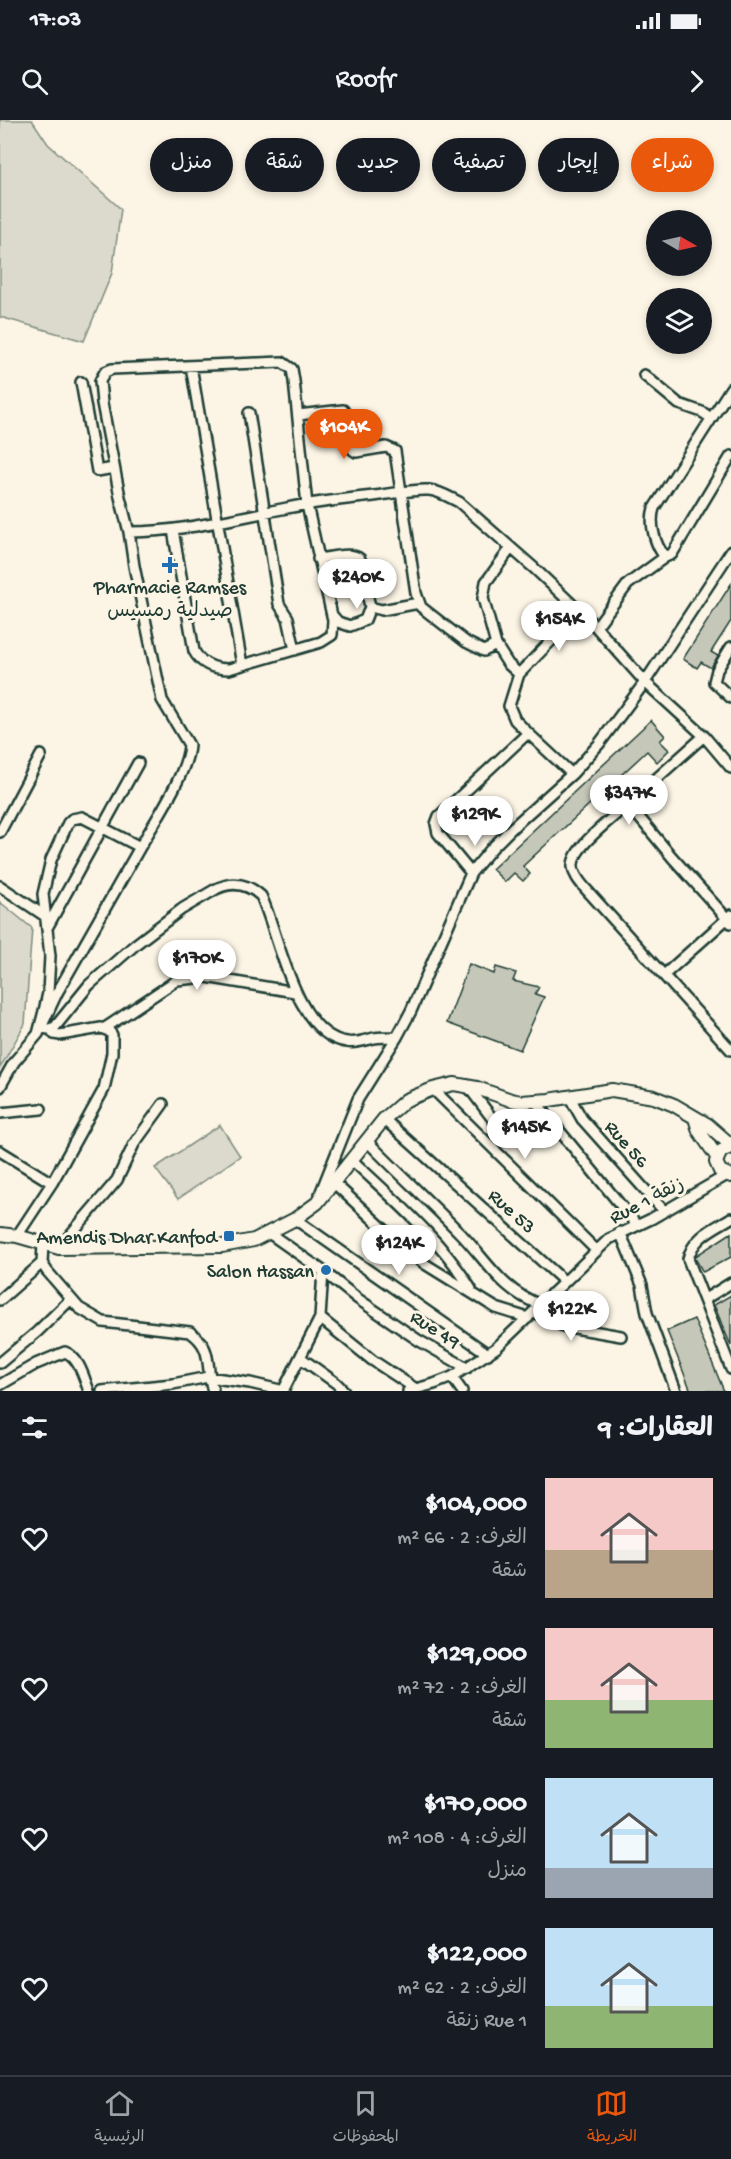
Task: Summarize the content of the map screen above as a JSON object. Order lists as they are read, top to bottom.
{
  "streets": {
    "street": [
      "Rue 56",
      "Rue 1 زنقة",
      "Rue 53",
      "Rue 49"
    ]
  },
  "crossings": [
    ["Rue 56", "Rue 1 زنقة"],
    ["Rue 1 زنقة", "Rue 53"],
    ["Rue 1 زنقة", "Rue 49"]
  ],
  "places": {
    "health": ["Pharmacie Ramses صيدلية رمسيس"],
    "transit": ["Amendis Dhar Kanfod"],
    "other": ["Salon Hassan"]
  },
  "north": "right",
  "page": {
    "status": "17:03",
    "header": "Roofr",
    "chip": [
      "شراء",
      "إيجار",
      "تصفية",
      "جديد",
      "شقة",
      "منزل"
    ],
    "price": [
      "$104K",
      "$240K",
      "$154K",
      "$347K",
      "$129K",
      "$170K",
      "$145K",
      "$124K",
      "$122K"
    ],
    "heading": "العقارات: 9",
    "list": [
      {
        "name": "$104,000",
        "note": "الغرف: 2 · 66 m² · شقة"
      },
      {
        "name": "$129,000",
        "note": "الغرف: 2 · 72 m² · شقة"
      },
      {
        "name": "$170,000",
        "note": "الغرف: 4 · 108 m² · منزل"
      },
      {
        "name": "$122,000",
        "note": "الغرف: 2 · 62 m² · Rue 1 زنقة"
      }
    ],
    "tabs": ["الخريطة", "المحفوظات", "الرئيسية"]
  }
}
